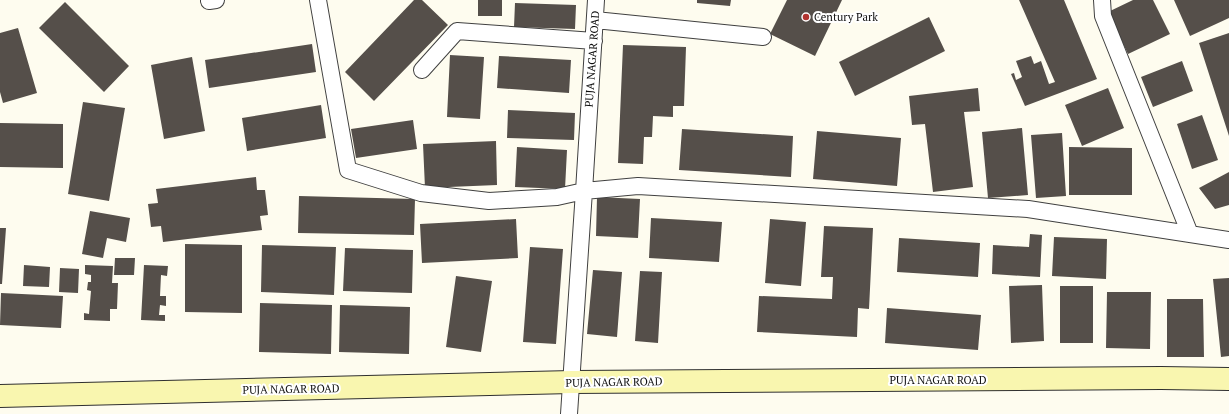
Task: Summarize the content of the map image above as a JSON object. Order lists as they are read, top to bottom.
{
  "streets": {
    "street": ["PUJA NAGAR ROAD"]
  },
  "places": ["Century Park"]
}
